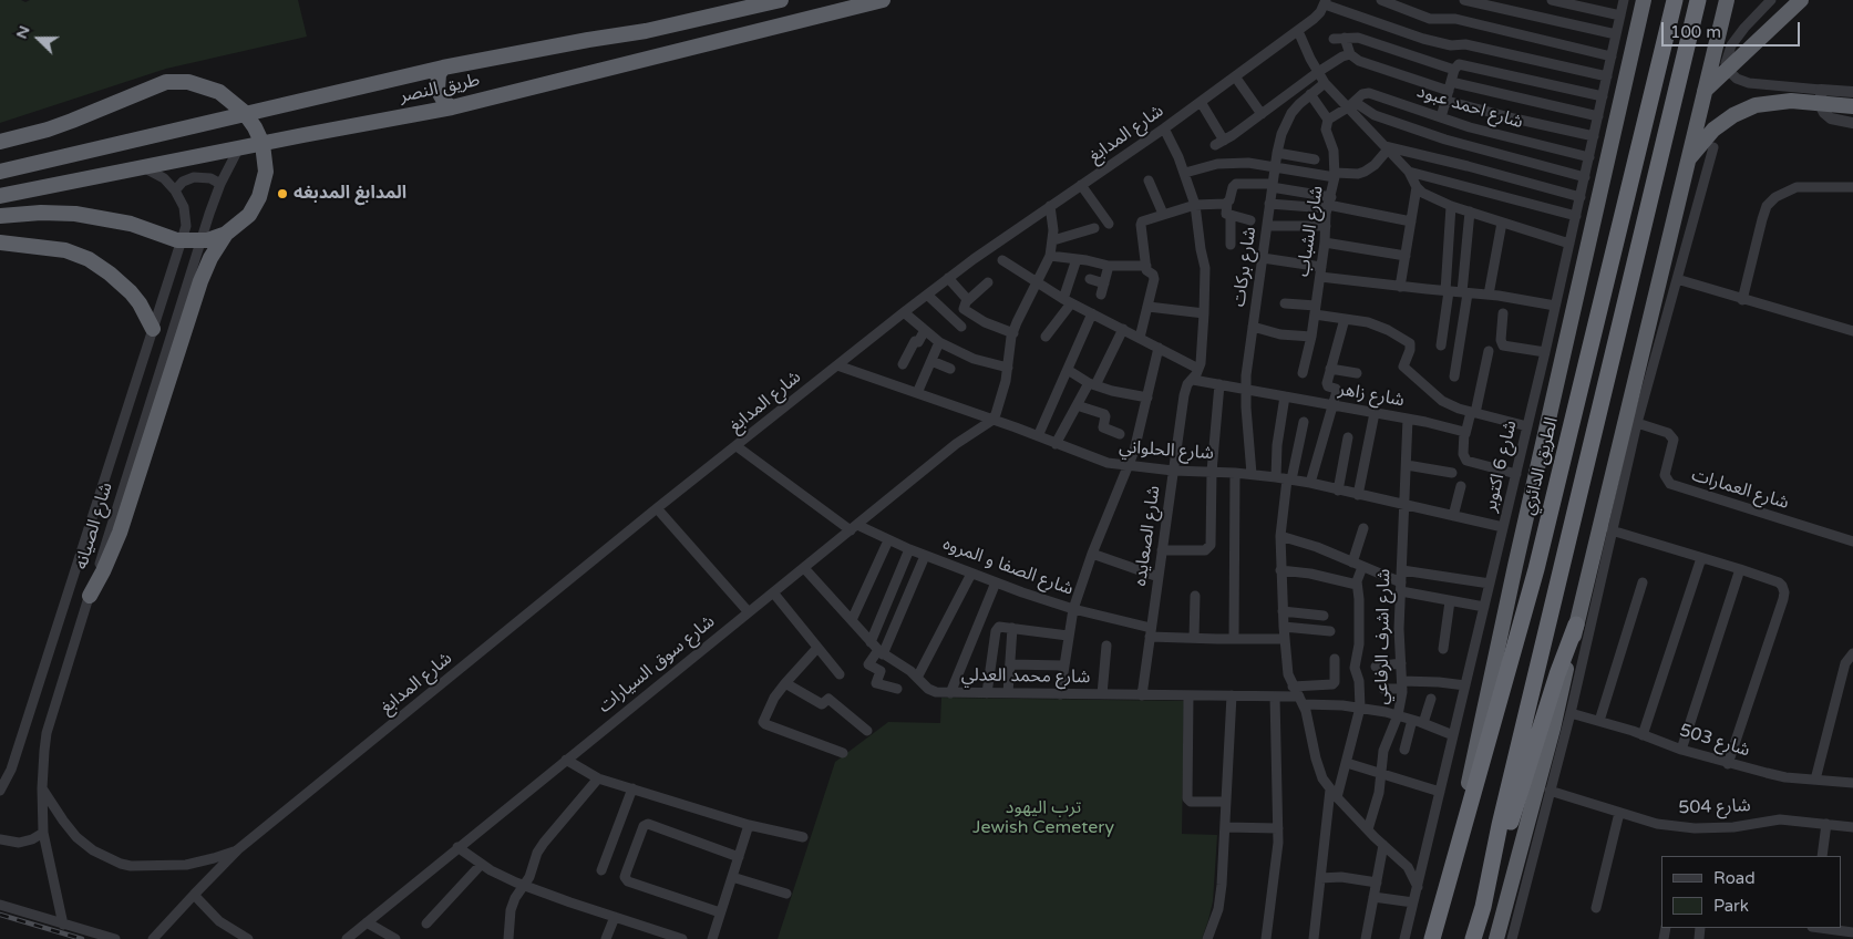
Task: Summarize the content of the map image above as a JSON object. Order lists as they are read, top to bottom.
{
  "streets": {
    "highway": ["طريق النصر", "الطريق الدائري"],
    "street": [
      "شارع احمد عبود",
      "شارع المدابغ",
      "شارع الشباب",
      "شارع بركات",
      "شارع زاهر",
      "شارع الحلواني",
      "شارع 6 اكتوبر",
      "شارع العمارات",
      "شارع الصيانه",
      "شارع الصعايده",
      "شارع الصفا و المروه",
      "شارع اشرف الرفاعي",
      "شارع سوق السيارات",
      "شارع محمد العدلي",
      "شارع 503",
      "شارع 504"
    ]
  },
  "crossings": [
    ["طريق النصر", "شارع الصيانه"],
    ["شارع احمد عبود", "شارع 6 اكتوبر"],
    ["شارع المدابغ", "شارع الحلواني"],
    ["شارع المدابغ", "شارع الصيانه"],
    ["شارع المدابغ", "شارع الصعايده"],
    ["شارع المدابغ", "شارع الصفا و المروه"],
    ["شارع بركات", "شارع زاهر"],
    ["شارع بركات", "شارع الحلواني"],
    ["شارع زاهر", "شارع الصعايده"],
    ["شارع زاهر", "شارع اشرف الرفاعي"],
    ["شارع الحلواني", "شارع 6 اكتوبر"],
    ["شارع الحلواني", "شارع الصعايده"],
    ["شارع الحلواني", "شارع اشرف الرفاعي"],
    ["شارع الحلواني", "شارع سوق السيارات"],
    ["شارع 6 اكتوبر", "شارع محمد العدلي"],
    ["شارع الصعايده", "شارع الصفا و المروه"],
    ["شارع الصعايده", "شارع محمد العدلي"],
    ["شارع الصفا و المروه", "شارع سوق السيارات"],
    ["شارع اشرف الرفاعي", "شارع محمد العدلي"],
    ["شارع سوق السيارات", "شارع محمد العدلي"]
  ],
  "parks": ["ترب اليهود Jewish Cemetery"],
  "places": ["المدابغ المدبغه"],
  "legend": ["Road", "Park"],
  "scale_bar": "100 m",
  "north": "left"
}
